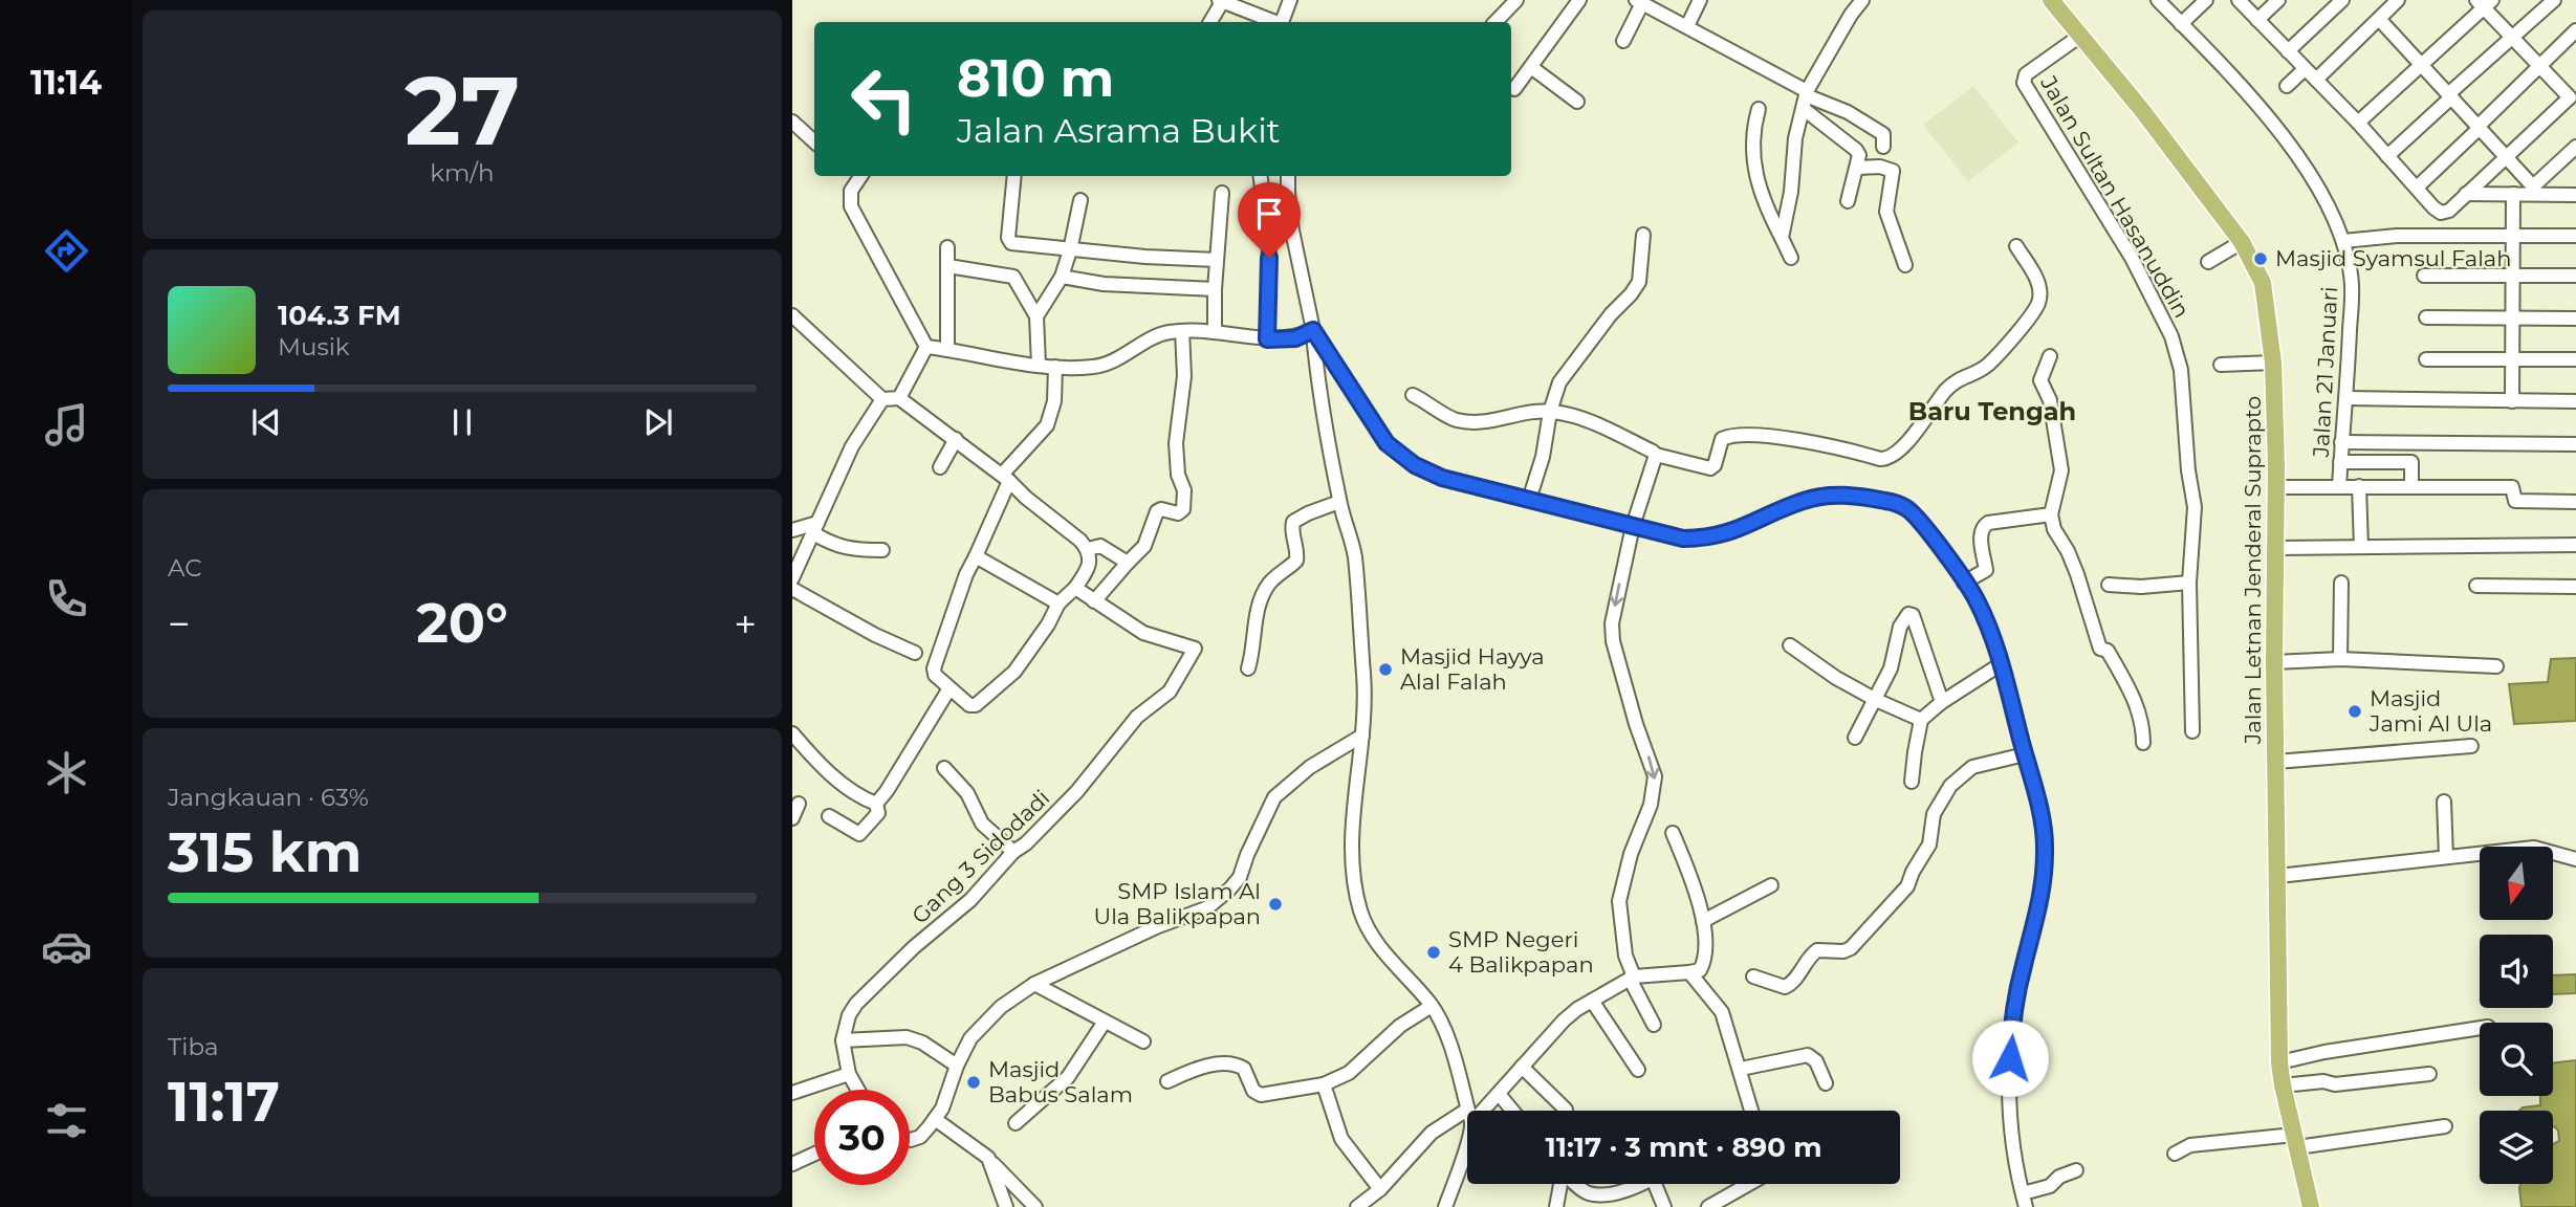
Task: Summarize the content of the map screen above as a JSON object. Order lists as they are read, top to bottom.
{
  "streets": {
    "main road": ["Jalan Letnan Jenderal Suprapto"],
    "street": ["Jalan Sultan Hasanuddin", "Jalan 21 Januari", "Gang 3 Sidodadi"]
  },
  "crossings": [
    ["Jalan Sultan Hasanuddin", "Jalan Letnan Jenderal Suprapto"],
    ["Jalan 21 Januari", "Jalan Letnan Jenderal Suprapto"]
  ],
  "districts": ["Baru Tengah"],
  "places": [
    "Masjid Syamsul Falah",
    "Masjid Hayya Alal Falah",
    "Masjid Jami Al Ula",
    "SMP Islam Al Ula Balikpapan",
    "SMP Negeri 4 Balikpapan",
    "Masjid Babus Salam"
  ],
  "north": "bottom",
  "page": {
    "tabs": "11:14",
    "tile": [
      ["27", "km/h"],
      "AC",
      ["Jangkauan · 63%", "315 km"],
      ["Tiba", "11:17"]
    ],
    "turn": ["810 m", "Jalan Asrama Bukit"],
    "song": ["104.3 FM", "Musik"],
    "heat": ["−", "20°", "+"],
    "limit": "30",
    "trip": "11:17 · 3 mnt · 890 m"
  }
}
